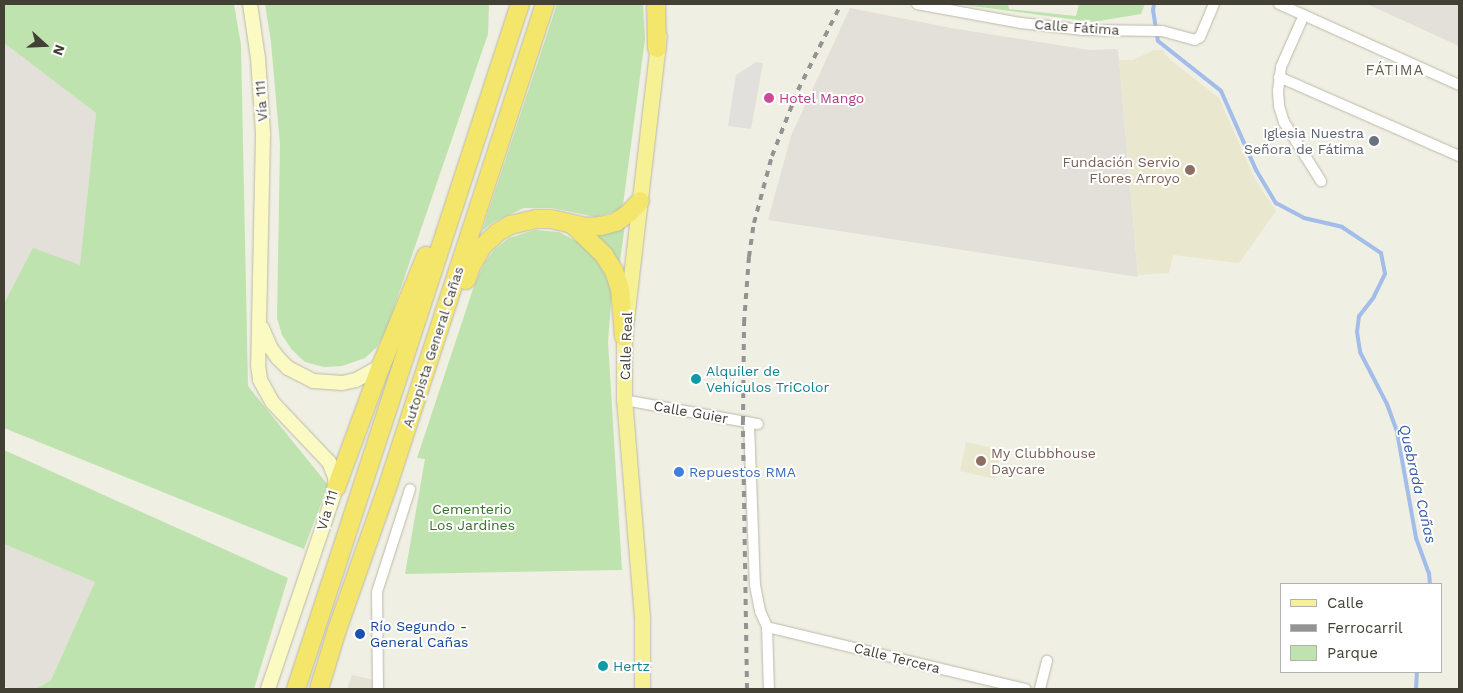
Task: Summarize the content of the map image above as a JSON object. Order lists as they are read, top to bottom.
{
  "streets": {
    "highway": ["Autopista General Cañas"],
    "main road": ["Vía 111", "Calle Real"],
    "street": ["Calle Fátima", "Calle Guier", "Calle Tercera"]
  },
  "crossings": [
    ["Calle Real", "Calle Guier"],
    ["Calle Guier", "Calle Tercera"]
  ],
  "districts": ["FÁTIMA"],
  "water": ["Quebrada Cañas"],
  "parks": ["Cementerio Los Jardines"],
  "places": [
    "Hotel Mango",
    "Iglesia Nuestra Señora de Fátima",
    "Fundación Servio Flores Arroyo",
    "Alquiler de Vehículos TriColor",
    "My Clubbhouse Daycare",
    "Repuestos RMA",
    "Río Segundo - General Cañas",
    "Hertz"
  ],
  "legend": ["Calle", "Ferrocarril", "Parque"],
  "north": "right"
}
